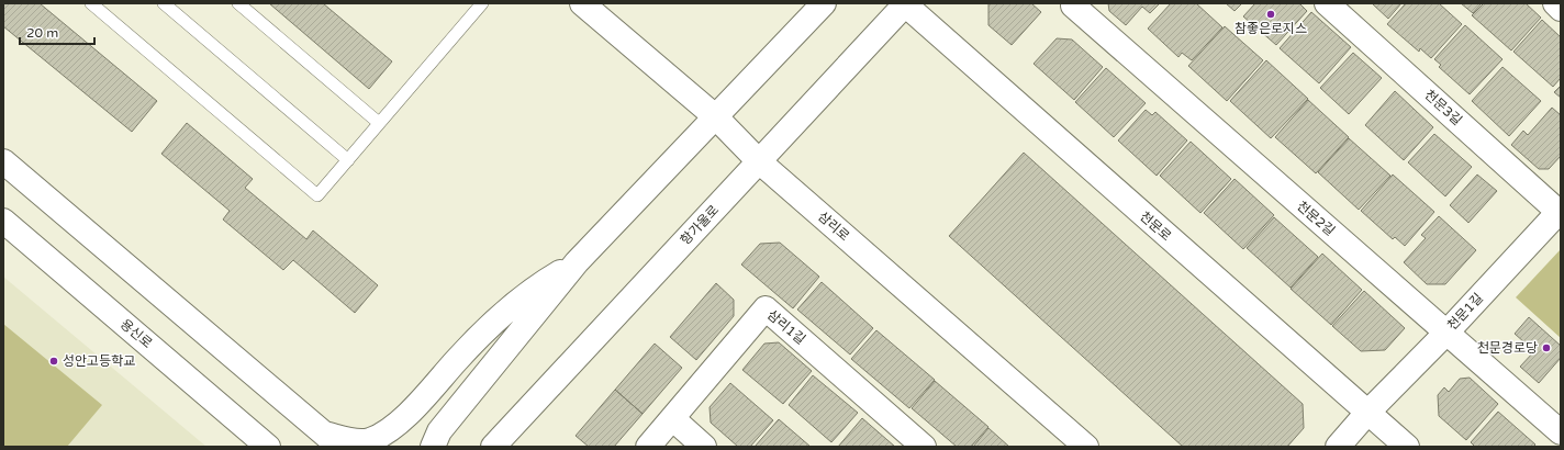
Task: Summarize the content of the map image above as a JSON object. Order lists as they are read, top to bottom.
{
  "streets": {
    "street": [
      "천문3길",
      "천문2길",
      "항가울로",
      "삼리로",
      "천문로",
      "천문1길",
      "삼리1길",
      "용신로"
    ]
  },
  "crossings": [
    ["천문3길", "천문1길"],
    ["천문2길", "천문1길"],
    ["항가울로", "삼리로"],
    ["항가울로", "천문로"],
    ["천문로", "천문1길"]
  ],
  "places": ["참좋은로지스", "천문경로당", "성안고등학교"],
  "scale_bar": "20 m"
}
